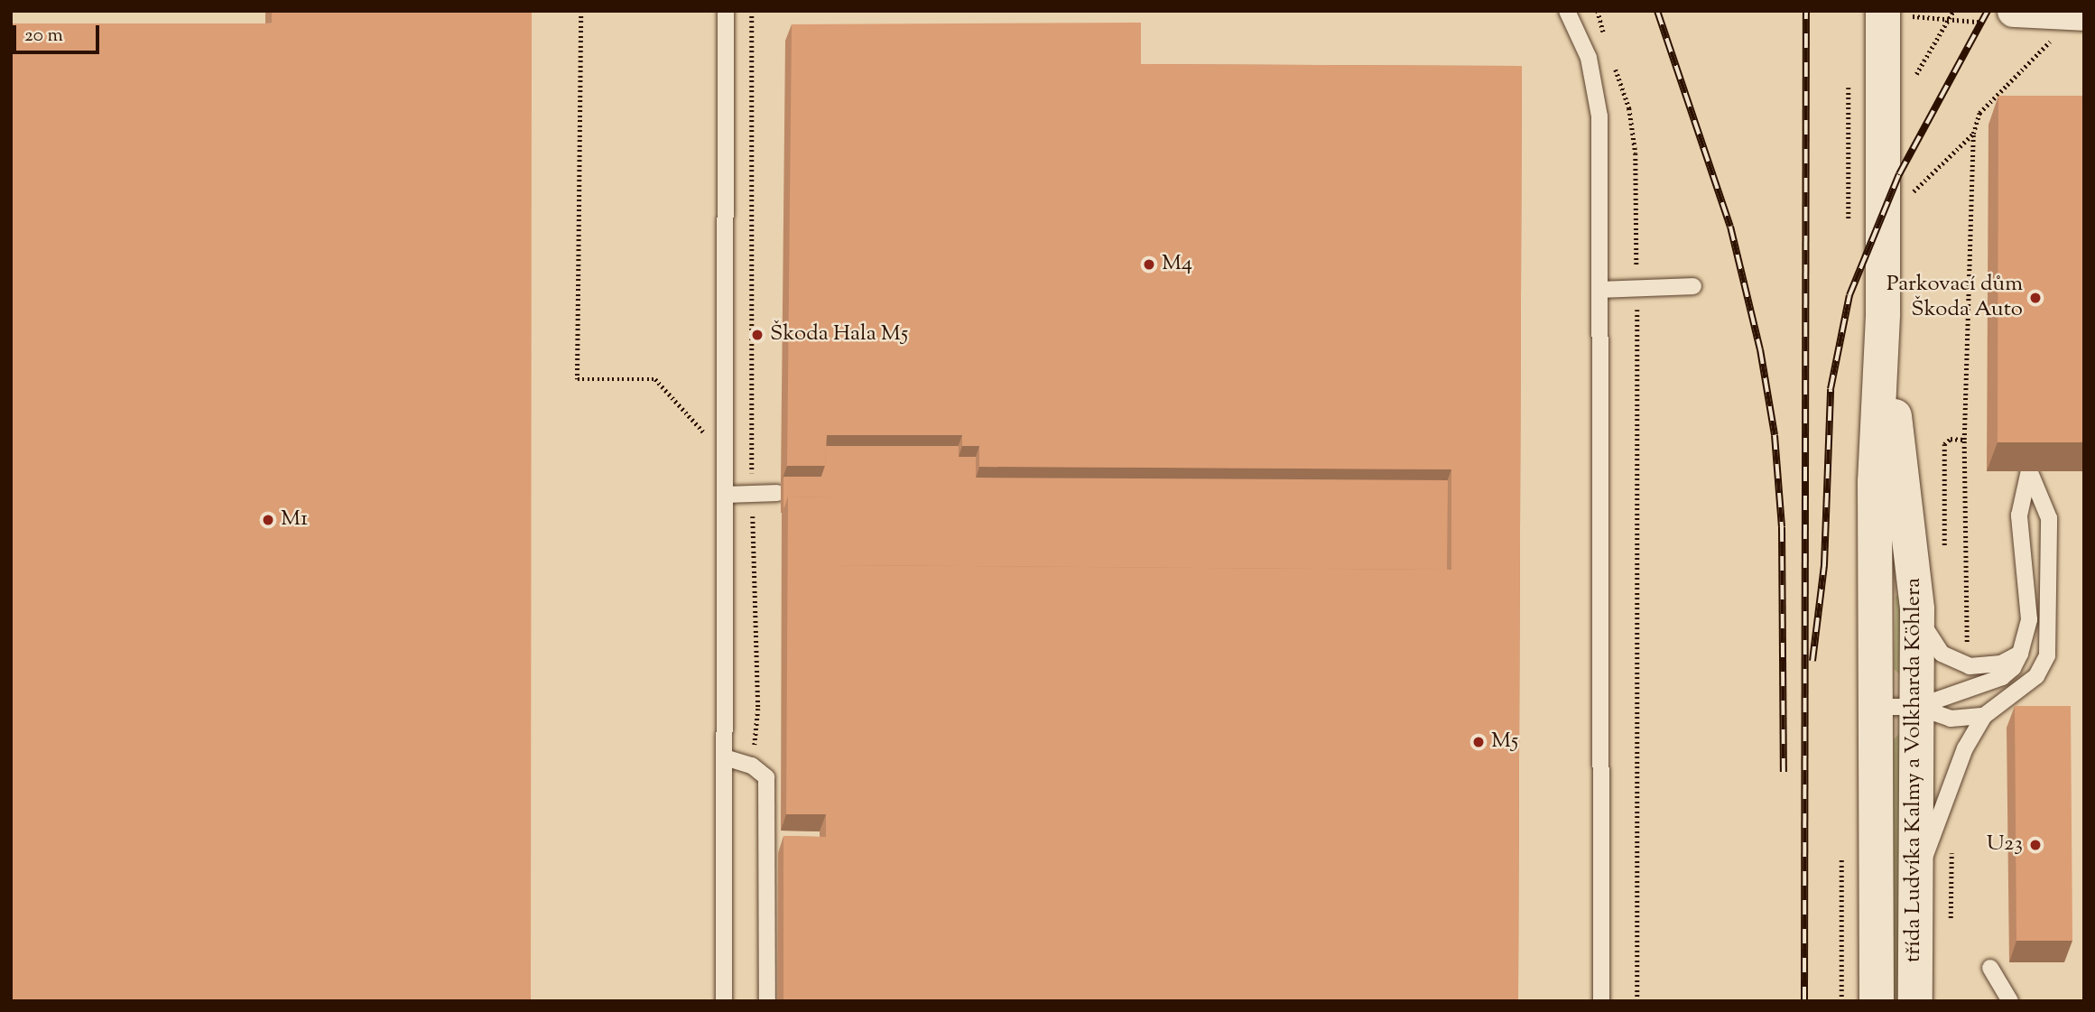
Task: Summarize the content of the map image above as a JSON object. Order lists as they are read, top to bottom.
{
  "streets": {
    "street": ["třída Ludvíka Kalmy a Volkharda Köhlera"]
  },
  "places": [
    "M4",
    "Parkovací dům Škoda Auto",
    "Škoda Hala M5",
    "M1",
    "M5",
    "U23"
  ],
  "scale_bar": "20 m"
}
